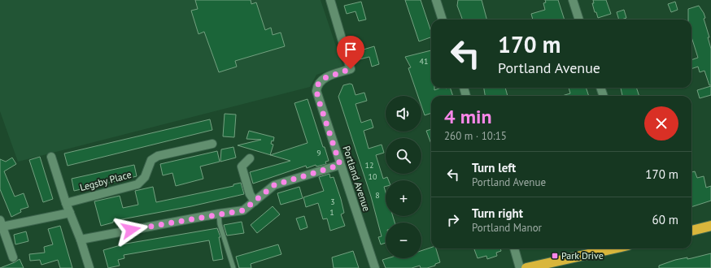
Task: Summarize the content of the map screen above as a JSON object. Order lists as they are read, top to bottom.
{
  "streets": {
    "street": ["Portland Avenue", "Legsby Place"]
  },
  "places": {
    "transit": ["Park Drive"]
  },
  "house_numbers": [
    "41",
    "9",
    "12",
    "10",
    "8",
    "3",
    "1"
  ],
  "page": {
    "turn": ["170 m", "Portland Avenue"],
    "map_buttons": ["+", "−"],
    "heading": ["4 min", "260 m · 10:15"],
    "list": [
      {
        "name": "Turn left",
        "note": "Portland Avenue",
        "value": "170 m"
      },
      {
        "name": "Turn right",
        "note": "Portland Manor",
        "value": "60 m"
      }
    ]
  }
}
